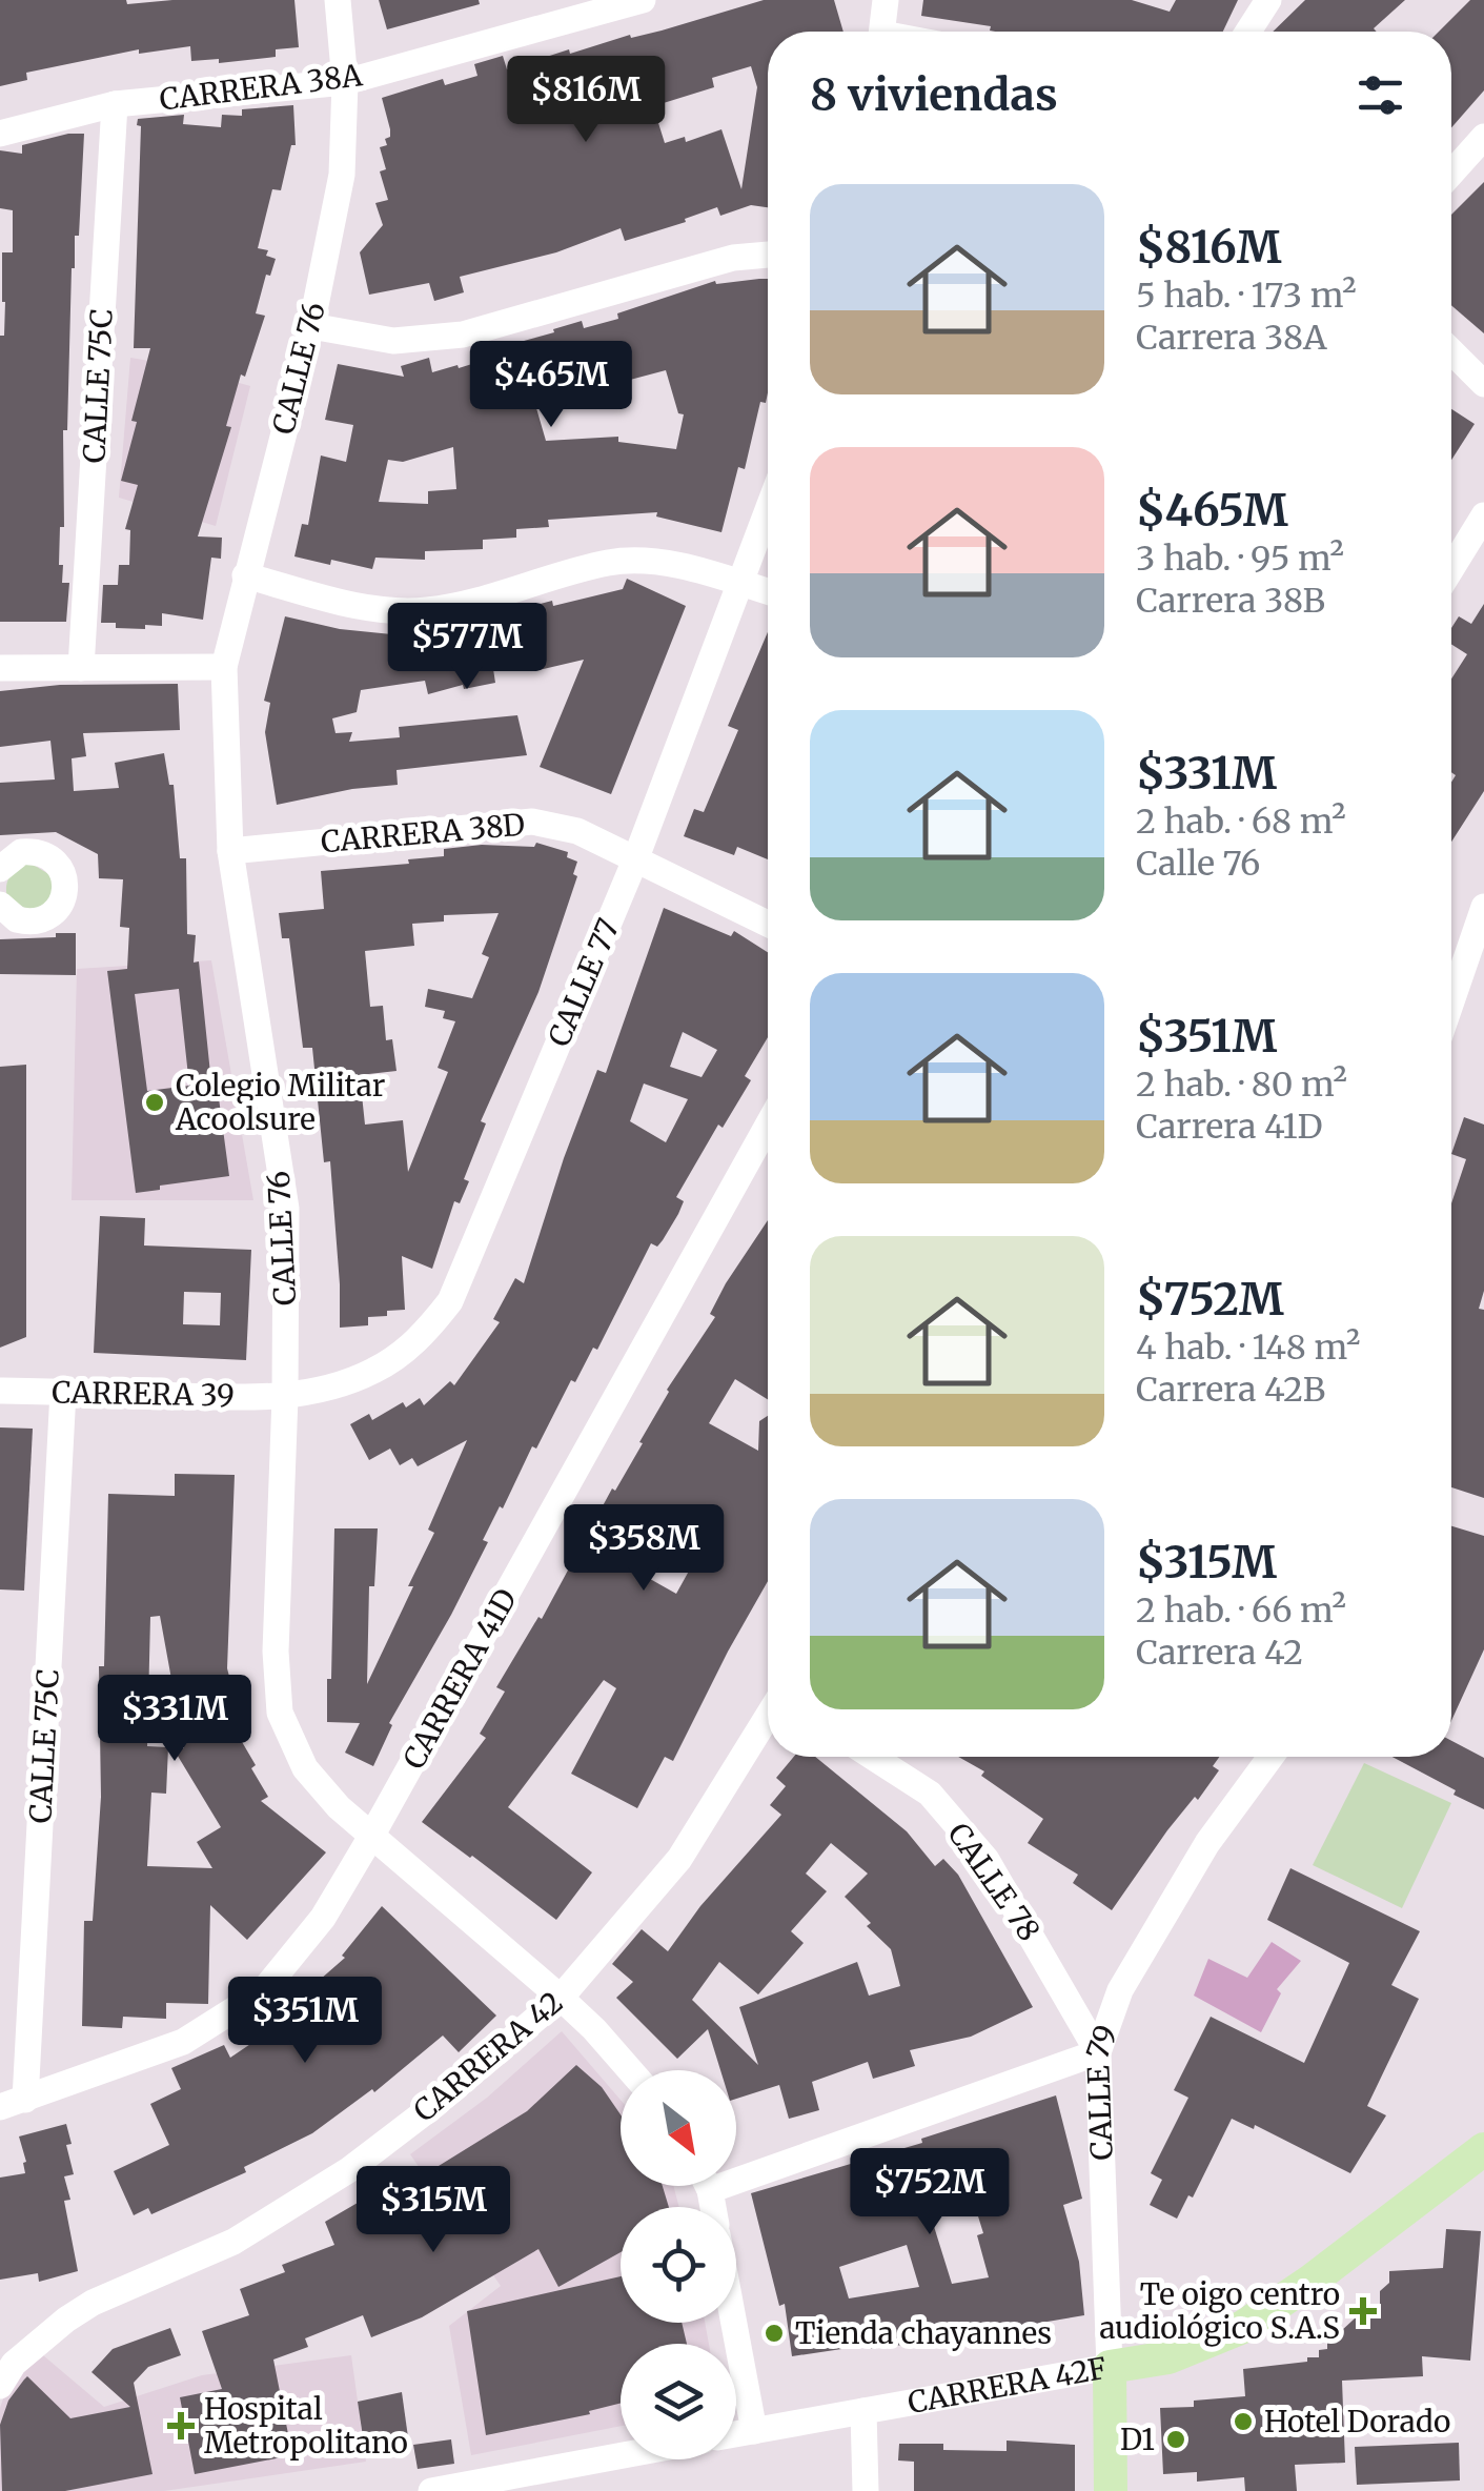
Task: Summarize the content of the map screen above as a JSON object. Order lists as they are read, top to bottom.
{
  "streets": {
    "main road": ["CALLE 79", "CARRERA 42F"],
    "street": [
      "CARRERA 38A",
      "CALLE 76",
      "CALLE 75C",
      "CARRERA 38D",
      "CALLE 77",
      "CARRERA 39",
      "CARRERA 41D",
      "CALLE 78",
      "CARRERA 42"
    ]
  },
  "crossings": [
    ["CARRERA 38A", "CALLE 76"],
    ["CARRERA 38A", "CALLE 75C"],
    ["CALLE 76", "CARRERA 38D"],
    ["CALLE 76", "CALLE 77"],
    ["CALLE 76", "CARRERA 39"],
    ["CALLE 76", "CARRERA 41D"],
    ["CALLE 76", "CARRERA 42"],
    ["CALLE 75C", "CARRERA 39"],
    ["CALLE 75C", "CARRERA 41D"],
    ["CARRERA 38D", "CALLE 77"],
    ["CALLE 77", "CARRERA 39"],
    ["CALLE 78", "CALLE 79"],
    ["CALLE 79", "CARRERA 42F"]
  ],
  "places": {
    "other": [
      "Colegio Militar Acoolsure",
      "Tienda chayannes",
      "Hotel Dorado",
      "D1"
    ],
    "health": ["Te oigo centro audiológico S.A.S", "Hospital Metropolitano"]
  },
  "north": "bottom right",
  "page": {
    "heading": "8 viviendas",
    "price": [
      "$816M",
      "$465M",
      "$577M",
      "$358M",
      "$331M",
      "$351M",
      "$752M",
      "$315M"
    ],
    "list": [
      {
        "name": "$816M",
        "note": "5 hab. · 173 m² · Carrera 38A"
      },
      {
        "name": "$465M",
        "note": "3 hab. · 95 m² · Carrera 38B"
      },
      {
        "name": "$331M",
        "note": "2 hab. · 68 m² · Calle 76"
      },
      {
        "name": "$351M",
        "note": "2 hab. · 80 m² · Carrera 41D"
      },
      {
        "name": "$752M",
        "note": "4 hab. · 148 m² · Carrera 42B"
      },
      {
        "name": "$315M",
        "note": "2 hab. · 66 m² · Carrera 42"
      }
    ]
  }
}
